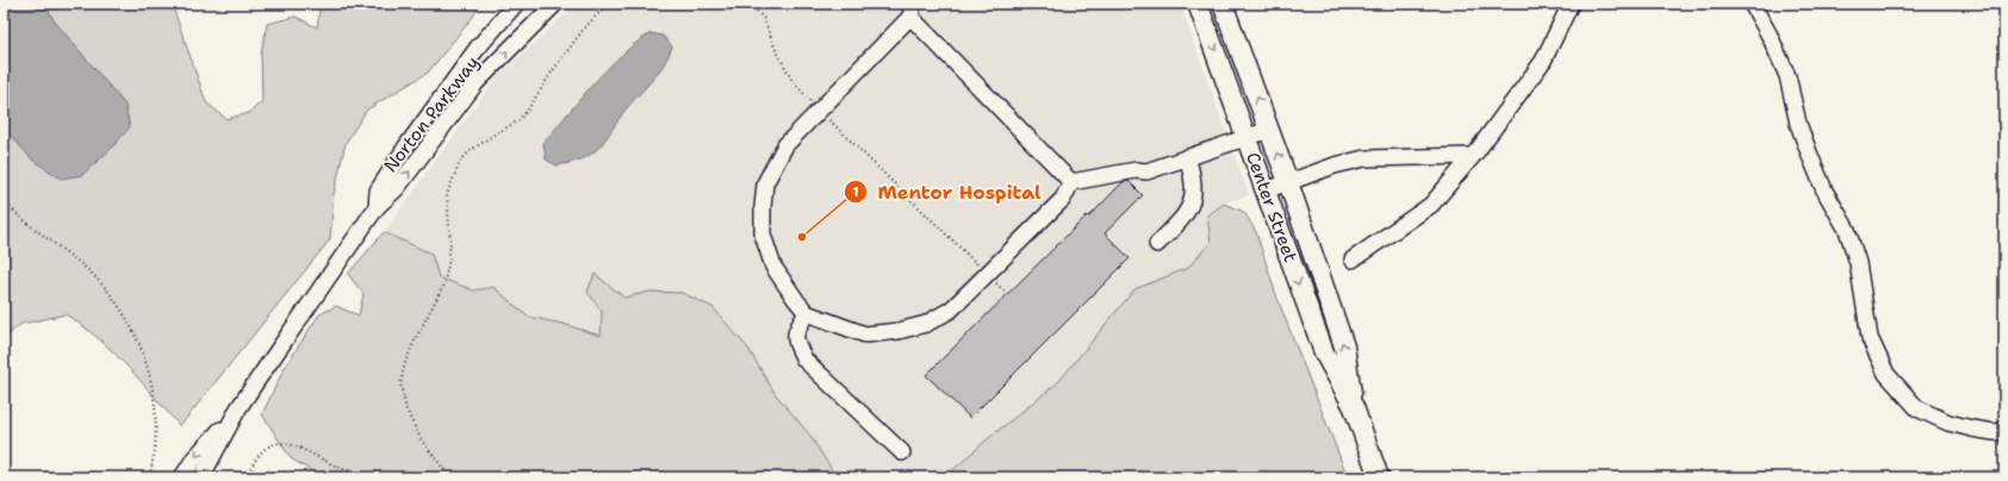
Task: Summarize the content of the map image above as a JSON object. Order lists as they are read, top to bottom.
{
  "streets": {
    "main road": ["Center Street"],
    "street": ["Norton Parkway"]
  },
  "places": ["Mentor Hospital"]
}
